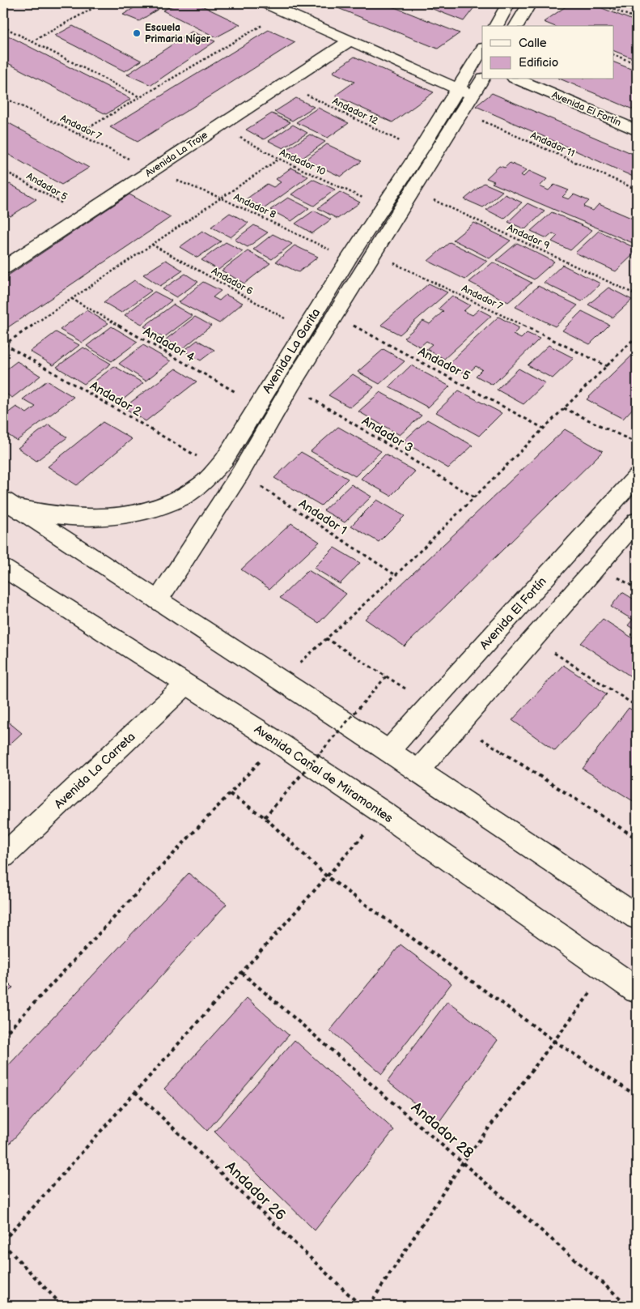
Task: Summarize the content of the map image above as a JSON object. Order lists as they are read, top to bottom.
{
  "streets": {
    "street": [
      "Avenida El Fortín",
      "Avenida La Troje",
      "Avenida La Garita",
      "Avenida La Carreta",
      "Avenida Canal de Miramontes"
    ],
    "path": [
      "Andador 12",
      "Andador 7",
      "Andador 11",
      "Andador 10",
      "Andador 5",
      "Andador 8",
      "Andador 9",
      "Andador 6",
      "Andador 4",
      "Andador 2",
      "Andador 3",
      "Andador 1",
      "Andador 28",
      "Andador 26"
    ]
  },
  "crossings": [
    ["Andador 12", "Avenida La Troje"],
    ["Andador 12", "Avenida La Garita"],
    ["Andador 7", "Avenida La Troje"],
    ["Andador 7", "Andador 8"],
    ["Andador 7", "Avenida La Garita"],
    ["Andador 11", "Avenida La Garita"],
    ["Avenida La Troje", "Andador 10"],
    ["Avenida La Troje", "Andador 5"],
    ["Avenida La Troje", "Andador 8"],
    ["Andador 10", "Avenida La Garita"],
    ["Andador 5", "Avenida La Garita"],
    ["Andador 8", "Avenida La Garita"],
    ["Andador 9", "Avenida La Garita"],
    ["Andador 6", "Avenida La Garita"],
    ["Andador 4", "Avenida La Garita"],
    ["Avenida La Garita", "Andador 2"],
    ["Avenida La Garita", "Andador 3"],
    ["Avenida La Garita", "Andador 1"],
    ["Avenida La Carreta", "Avenida Canal de Miramontes"]
  ],
  "places": ["Escuela Primaria Níger"],
  "legend": ["Calle", "Edificio"]
}
